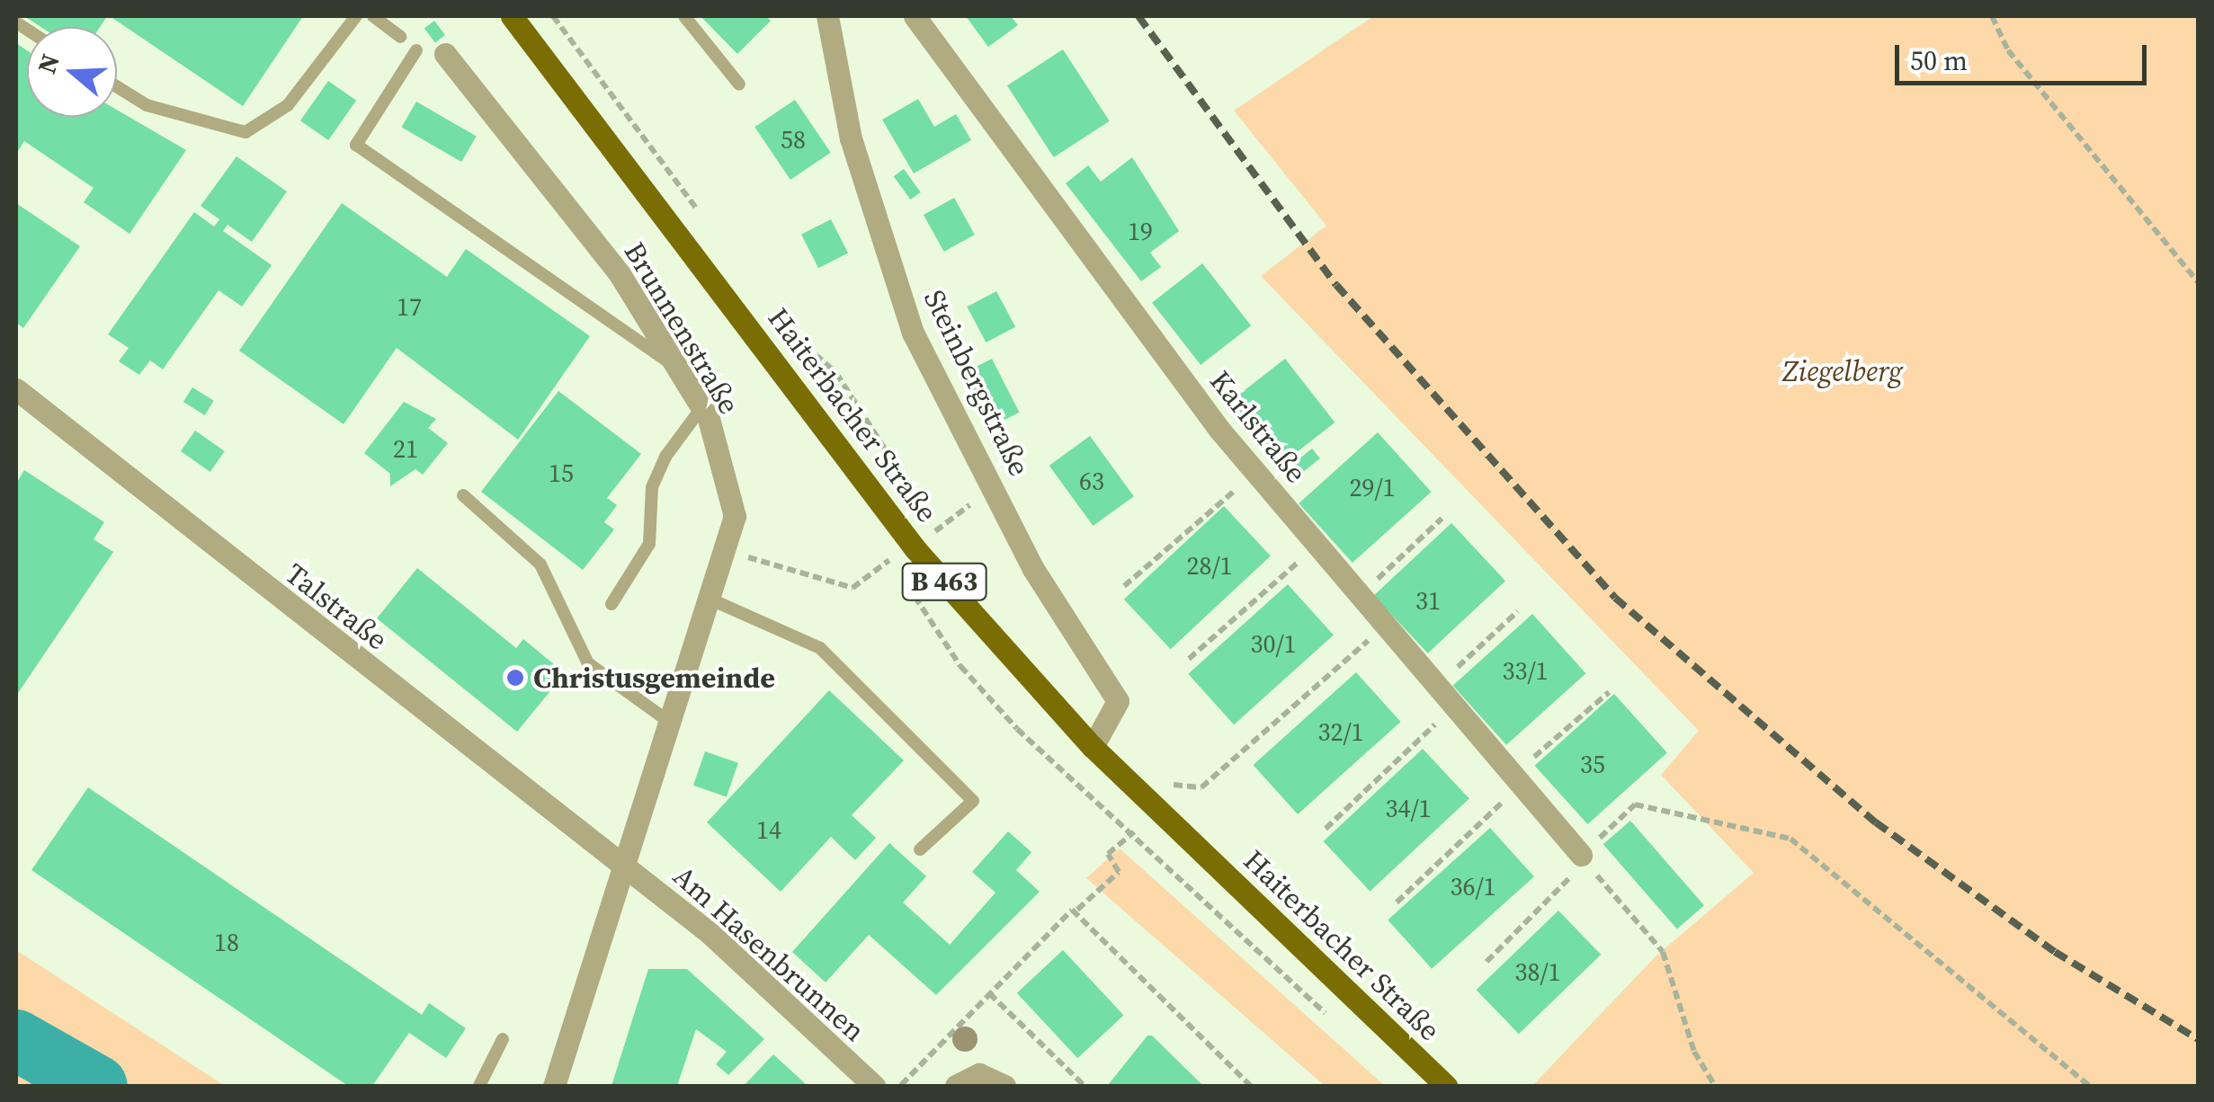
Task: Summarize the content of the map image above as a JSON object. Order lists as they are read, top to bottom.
{
  "streets": {
    "main road": ["Haiterbacher Straße", "B 463"],
    "street": [
      "Brunnenstraße",
      "Steinbergstraße",
      "Karlstraße",
      "Talstraße",
      "Am Hasenbrunnen"
    ]
  },
  "crossings": [
    ["Brunnenstraße", "Talstraße"],
    ["Brunnenstraße", "Am Hasenbrunnen"],
    ["Steinbergstraße", "Haiterbacher Straße"],
    ["Talstraße", "Am Hasenbrunnen"]
  ],
  "parks": ["Ziegelberg"],
  "places": ["Christusgemeinde"],
  "house_numbers": [
    "58",
    "19",
    "17",
    "21",
    "15",
    "63",
    "29/1",
    "28/1",
    "31",
    "30/1",
    "33/1",
    "32/1",
    "35",
    "34/1",
    "14",
    "36/1",
    "18",
    "38/1"
  ],
  "scale_bar": "50 m",
  "north": "left"
}
